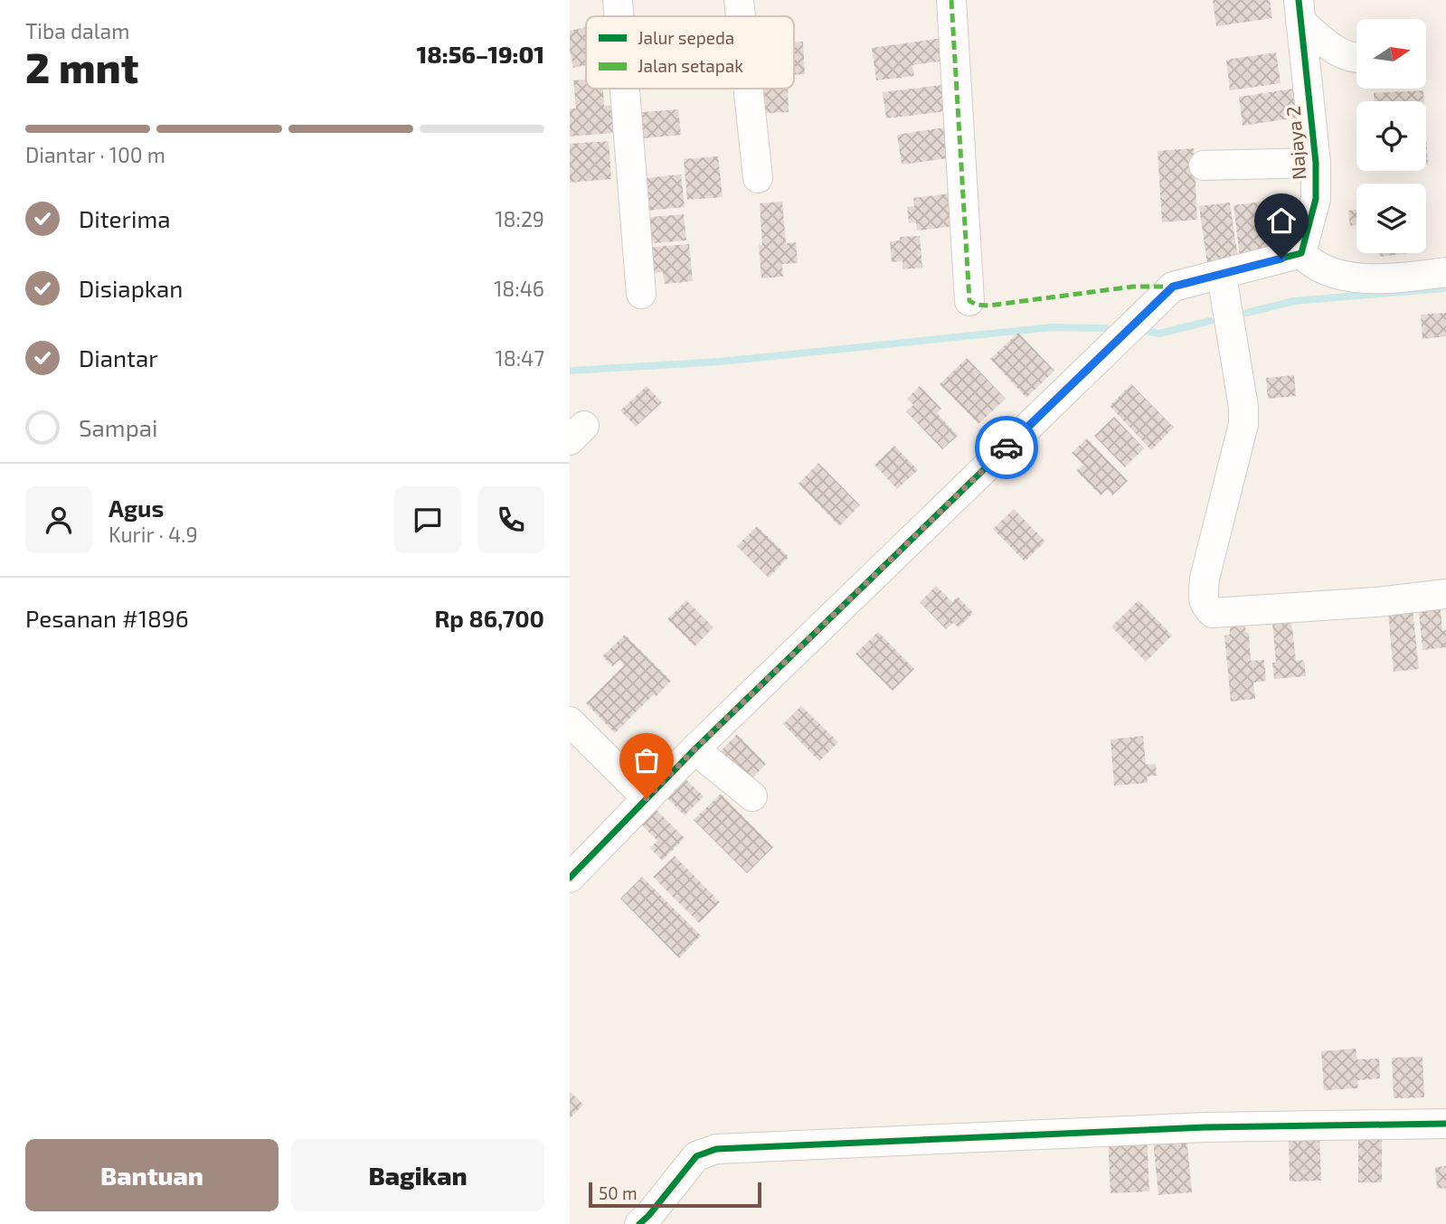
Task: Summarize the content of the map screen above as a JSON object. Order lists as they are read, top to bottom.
{
  "streets": {
    "street": ["Najaya 2"]
  },
  "legend": ["Jalur sepeda", "Jalan setapak"],
  "scale_bar": "50 m",
  "north": "right",
  "page": {
    "heading": ["2 mnt", "Tiba dalam", "18:56–19:01"],
    "panel": [
      "Agus",
      "Kurir · 4.9",
      "Pesanan #1896",
      "Rp 86,700"
    ],
    "bar": "Diantar · 100 m",
    "list": [
      ["Diterima", "18:29"],
      ["Disiapkan", "18:46"],
      ["Diantar", "18:47"],
      "Sampai"
    ],
    "buttons": ["Bantuan", "Bagikan"],
    "scale": "50 m"
  }
}
